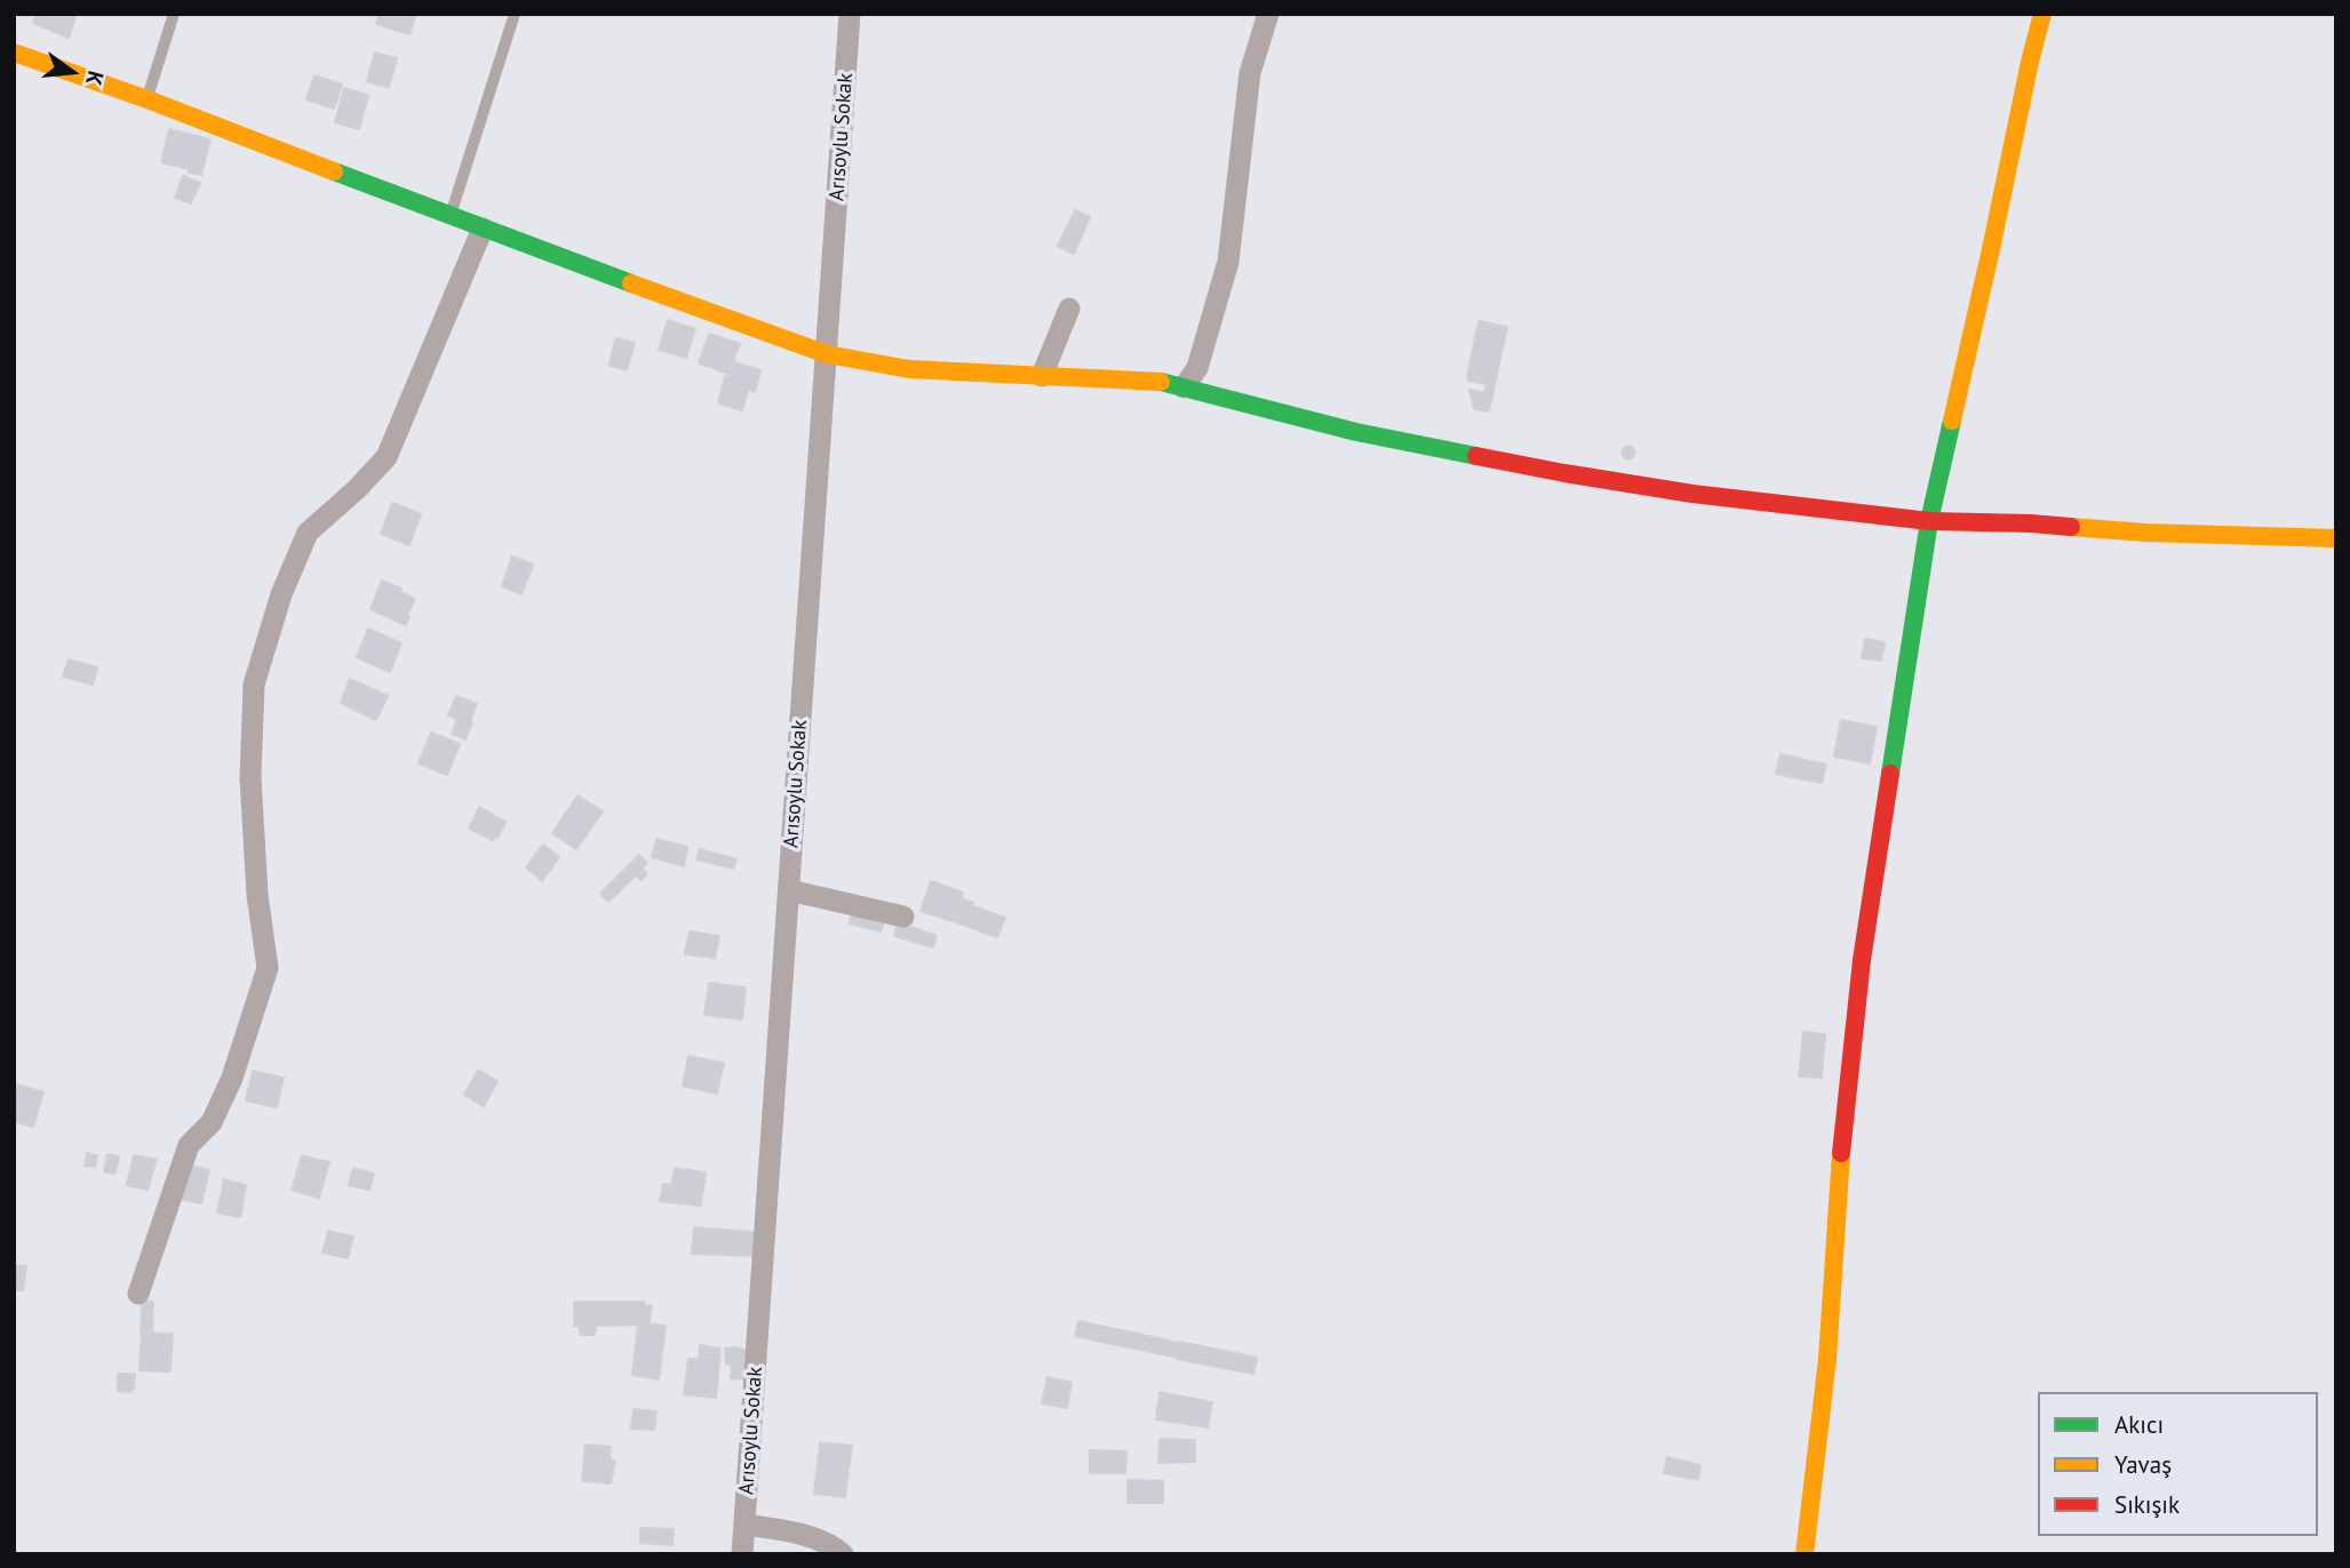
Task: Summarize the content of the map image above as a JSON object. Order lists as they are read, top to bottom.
{
  "streets": {
    "street": ["Arısoylu Sokak"]
  },
  "legend": ["Akıcı", "Yavaş", "Sıkışık"],
  "north": "right"
}
